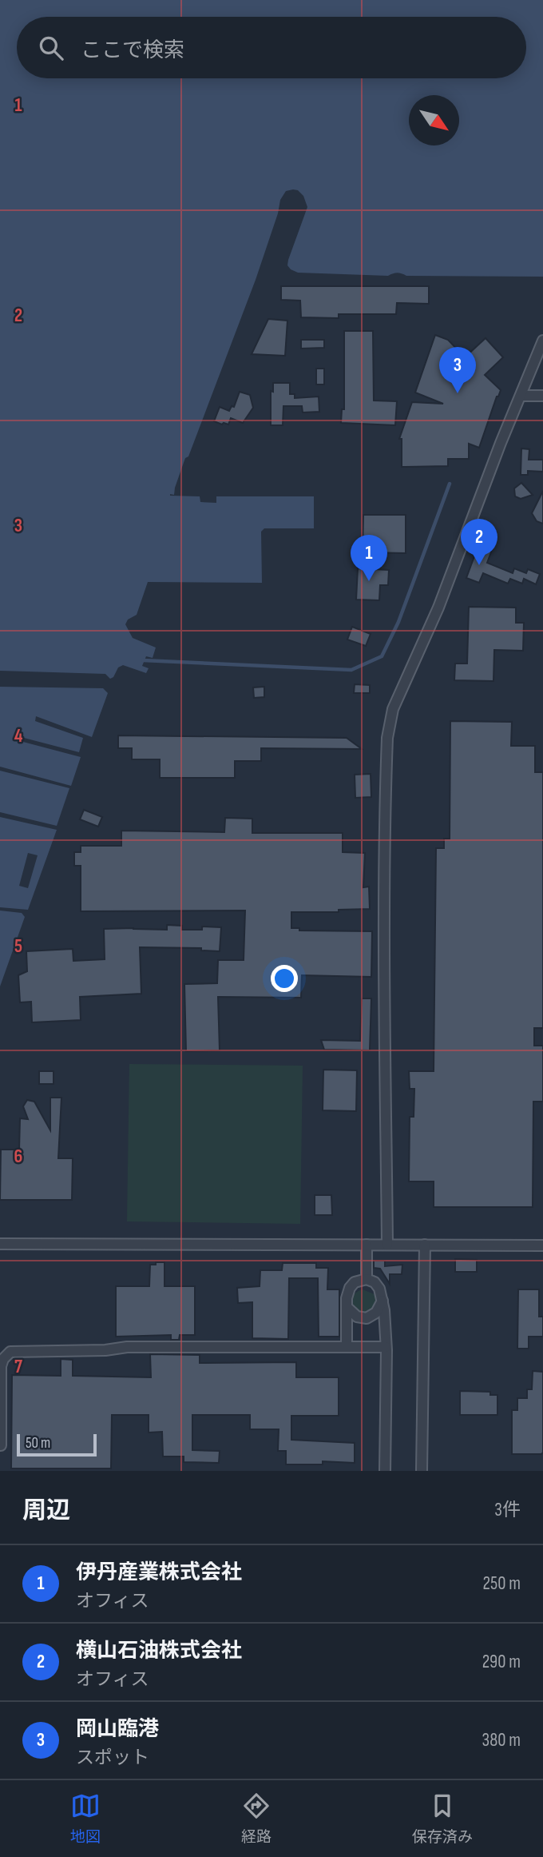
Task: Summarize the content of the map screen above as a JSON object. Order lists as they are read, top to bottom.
{
  "scale_bar": "50 m",
  "north": "bottom right",
  "page": {
    "search": "ここで検索",
    "pins": ["3", "2", "1"],
    "scale": "50 m",
    "heading": ["周辺", "3件"],
    "list": [
      {
        "mark": "1",
        "name": "伊丹産業株式会社",
        "note": "オフィス",
        "value": "250 m"
      },
      {
        "mark": "2",
        "name": "横山石油株式会社",
        "note": "オフィス",
        "value": "290 m"
      },
      {
        "mark": "3",
        "name": "岡山臨港",
        "note": "スポット",
        "value": "380 m"
      }
    ],
    "nav": ["地図", "経路", "保存済み"]
  },
  "grid": {
    "rows": [
      "1",
      "2",
      "3",
      "4",
      "5",
      "6",
      "7"
    ]
  }
}
